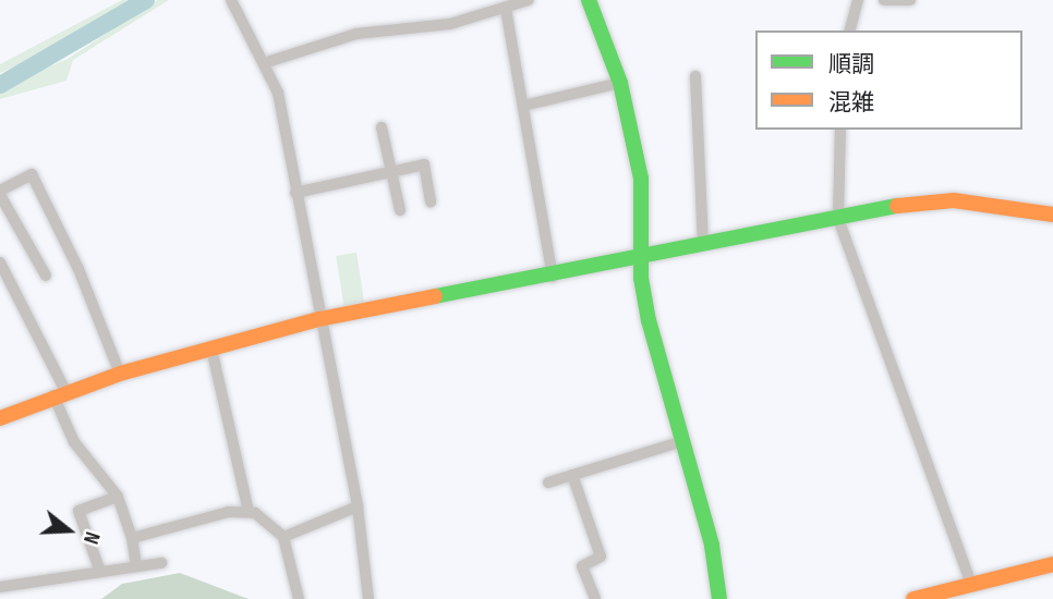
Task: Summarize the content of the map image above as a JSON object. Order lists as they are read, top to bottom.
{
  "legend": ["順調", "混雑"],
  "north": "right"
}
